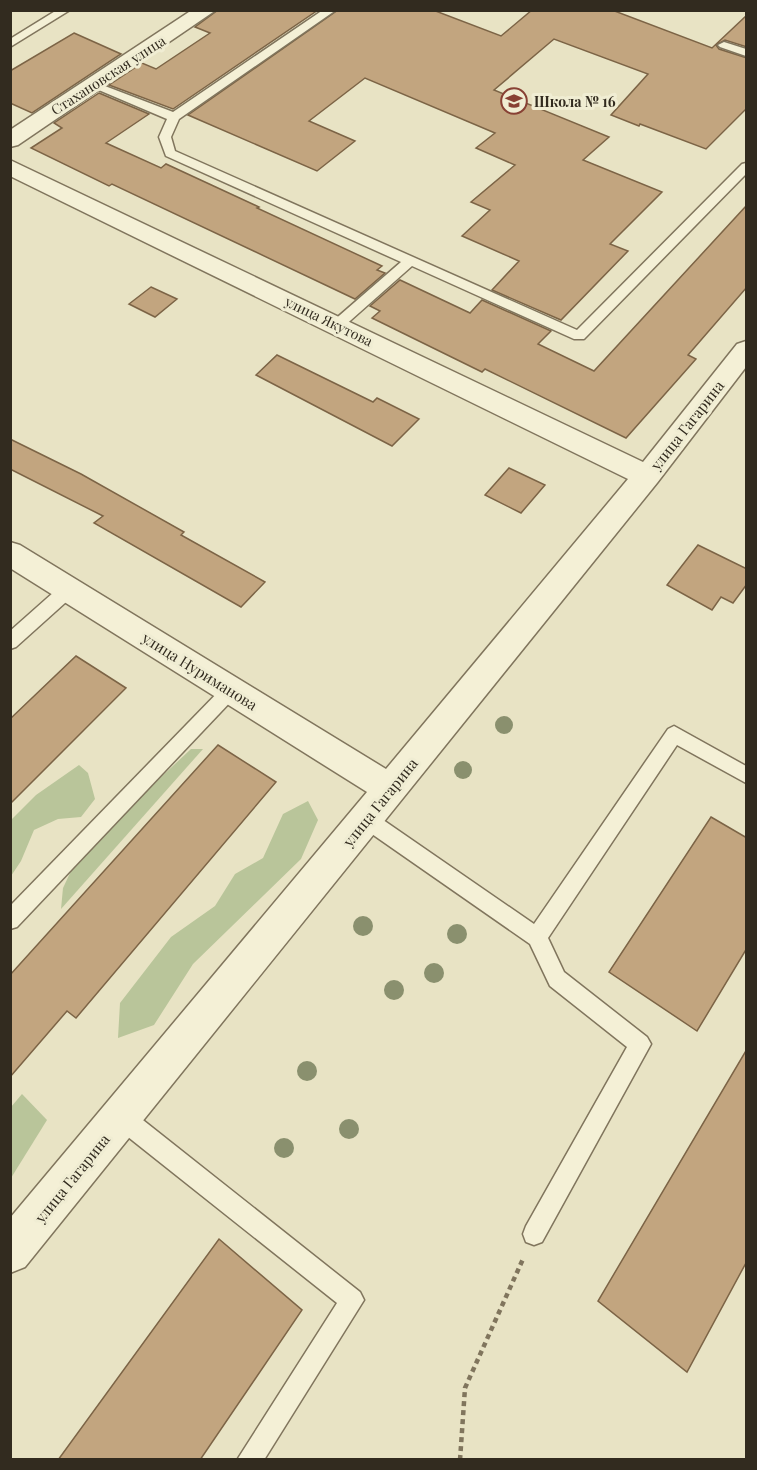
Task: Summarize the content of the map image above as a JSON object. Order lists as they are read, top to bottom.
{
  "streets": {
    "street": [
      "Стахановская улица",
      "улица Якутова",
      "улица Гагарина",
      "улица Нуриманова"
    ]
  },
  "crossings": [
    ["улица Якутова", "улица Гагарина"],
    ["улица Гагарина", "улица Нуриманова"]
  ],
  "places": {
    "school or university": ["Школа № 16"]
  }
}
